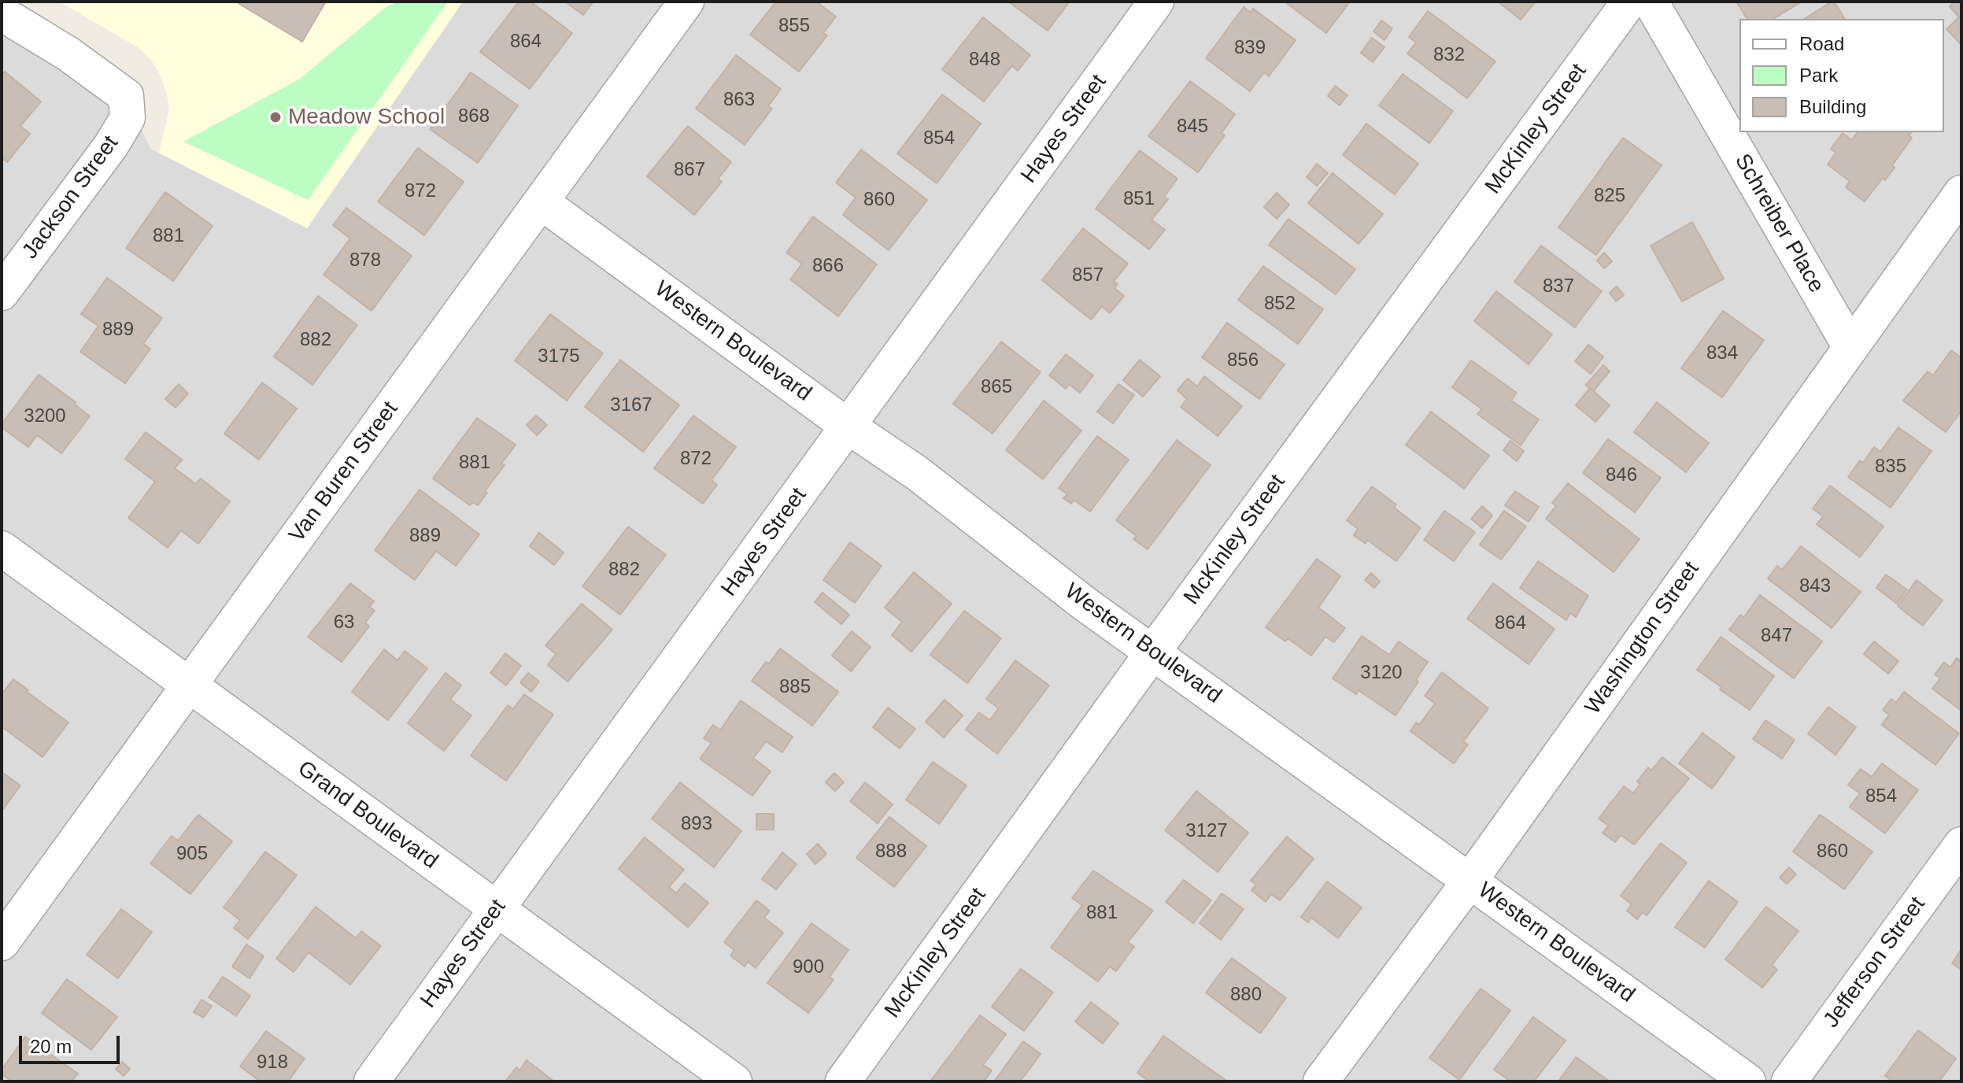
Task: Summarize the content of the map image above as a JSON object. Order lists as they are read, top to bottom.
{
  "streets": {
    "street": [
      "Hayes Street",
      "McKinley Street",
      "Jackson Street",
      "Schreiber Place",
      "Western Boulevard",
      "Van Buren Street",
      "Washington Street",
      "Grand Boulevard",
      "Jefferson Street"
    ]
  },
  "crossings": [
    ["Hayes Street", "Western Boulevard"],
    ["Hayes Street", "Grand Boulevard"],
    ["McKinley Street", "Western Boulevard"],
    ["Schreiber Place", "Washington Street"],
    ["Western Boulevard", "Van Buren Street"],
    ["Western Boulevard", "Washington Street"],
    ["Van Buren Street", "Grand Boulevard"]
  ],
  "places": ["Meadow School"],
  "house_numbers": [
    "855",
    "864",
    "839",
    "832",
    "848",
    "863",
    "868",
    "845",
    "854",
    "867",
    "872",
    "825",
    "851",
    "860",
    "881",
    "878",
    "866",
    "857",
    "837",
    "852",
    "889",
    "882",
    "834",
    "3175",
    "856",
    "865",
    "3167",
    "3200",
    "872",
    "881",
    "835",
    "846",
    "889",
    "882",
    "843",
    "63",
    "864",
    "847",
    "3120",
    "885",
    "854",
    "893",
    "3127",
    "888",
    "860",
    "905",
    "881",
    "900",
    "880",
    "918"
  ],
  "legend": ["Road", "Park", "Building"],
  "scale_bar": "20 m"
}
